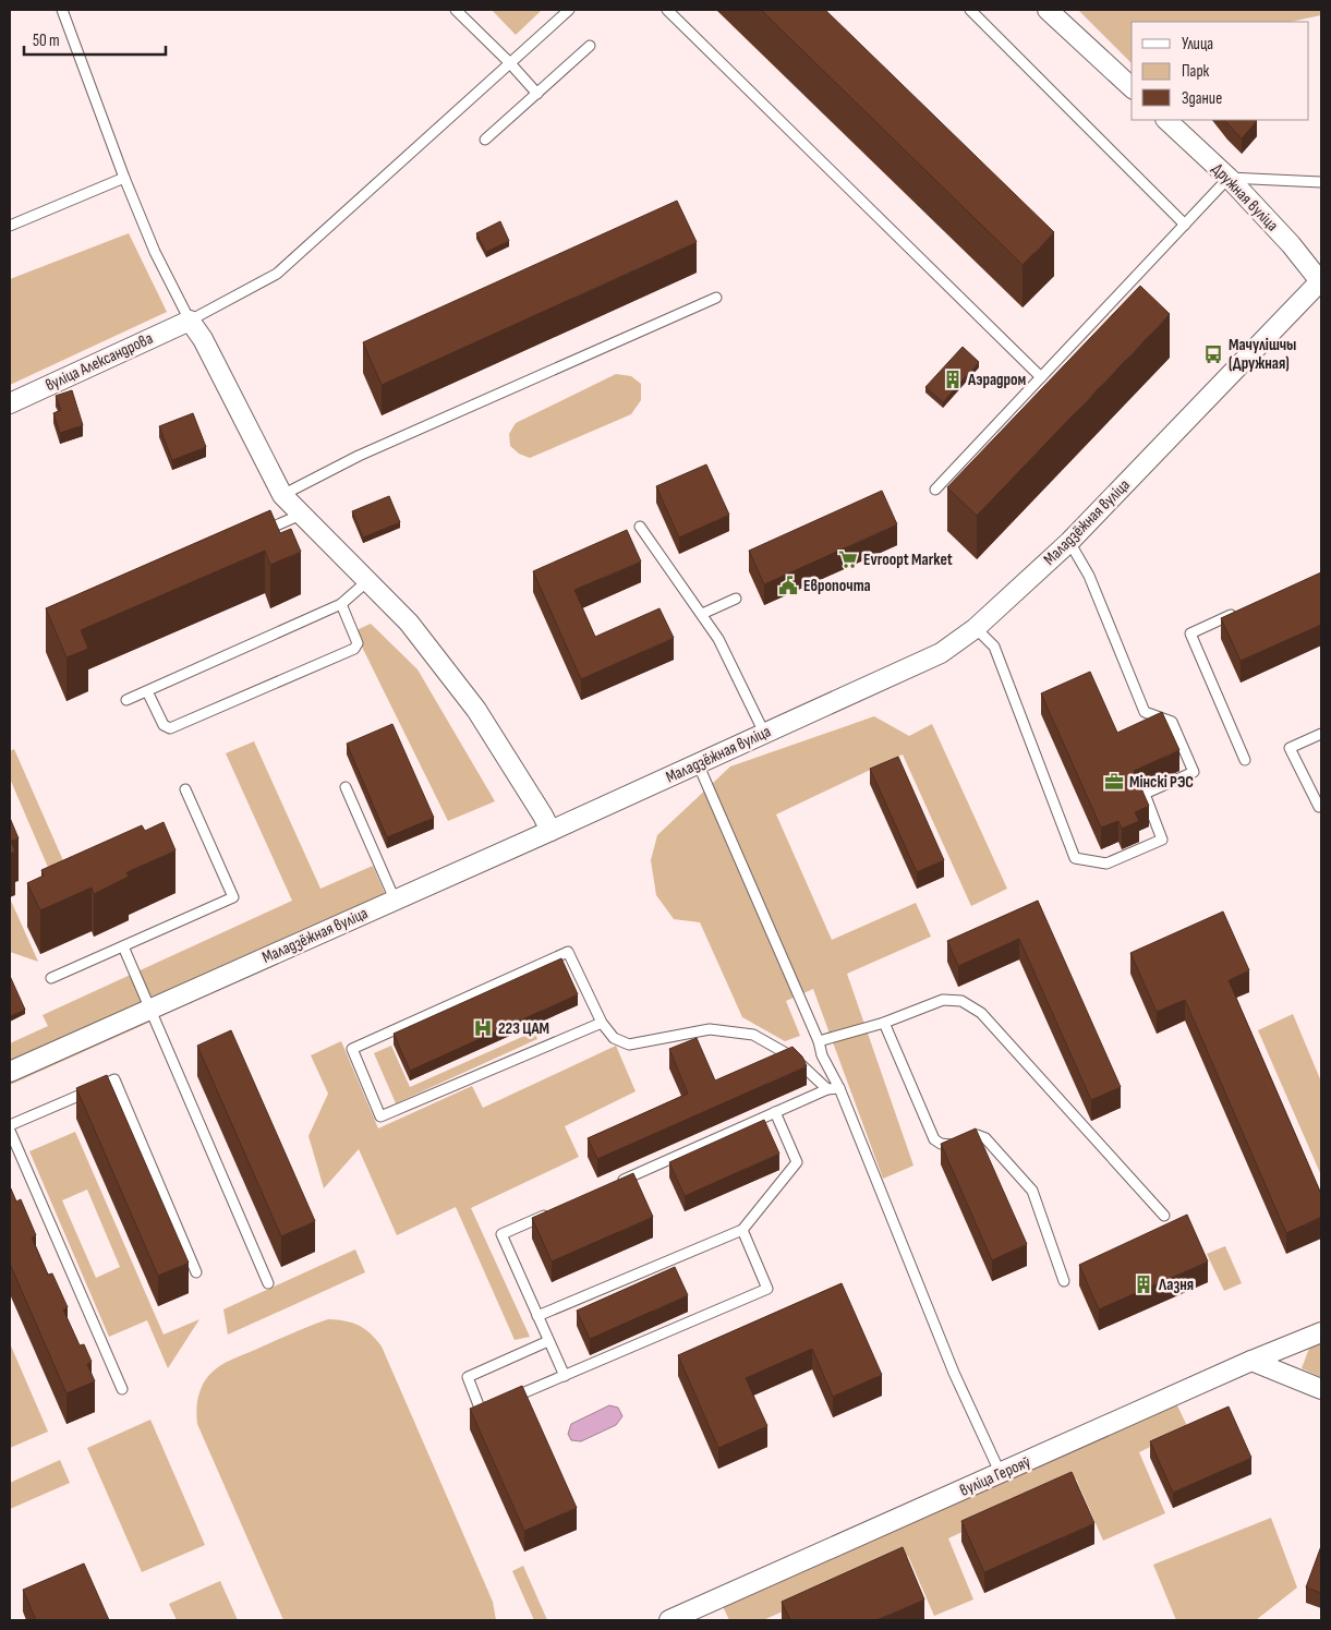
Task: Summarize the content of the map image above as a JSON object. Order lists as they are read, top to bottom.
{
  "streets": {
    "street": [
      "Дружная вуліца",
      "вуліца Александрова",
      "Маладзёжная вуліца",
      "вуліца Герояў"
    ]
  },
  "crossings": [
    ["Дружная вуліца", "Маладзёжная вуліца"]
  ],
  "places": {
    "bus stop": ["Мачулішчы (Дружная)"],
    "building": ["Аэрадром", "Лазня"],
    "supermarket": ["Evroopt Market"],
    "public building": ["Европочта"],
    "office": ["Мінскі РЭС"],
    "hospital": ["223 ЦAM"]
  },
  "legend": ["Улица", "Парк", "Здание"],
  "scale_bar": "50 m"
}
